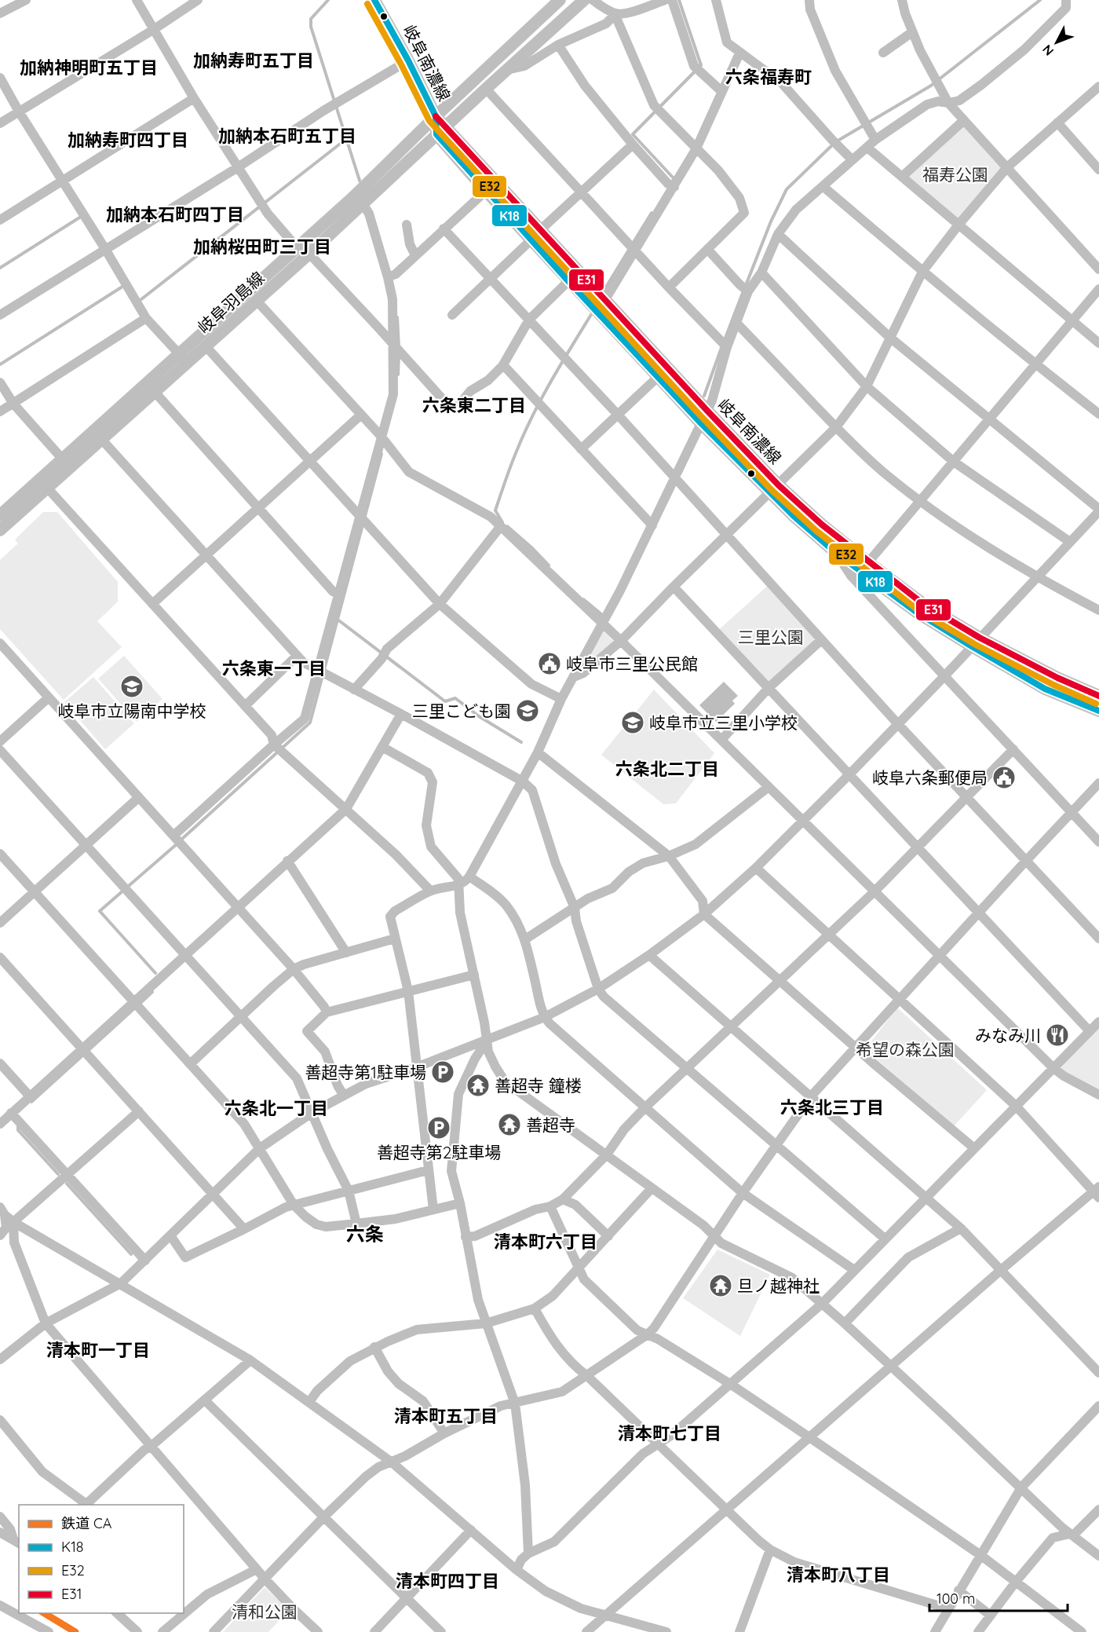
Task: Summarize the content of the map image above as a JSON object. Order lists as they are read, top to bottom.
{
  "streets": {
    "main road": ["岐阜南濃線", "岐阜羽島線"]
  },
  "crossings": [
    ["岐阜南濃線", "岐阜羽島線"]
  ],
  "districts": [
    "加納寿町五丁目",
    "加納神明町五丁目",
    "六条福寿町",
    "加納本石町五丁目",
    "加納寿町四丁目",
    "加納本石町四丁目",
    "加納桜田町三丁目",
    "六条東二丁目",
    "六条東一丁目",
    "六条北二丁目",
    "六条北三丁目",
    "六条北一丁目",
    "六条",
    "清本町六丁目",
    "清本町一丁目",
    "清本町五丁目",
    "清本町七丁目",
    "清本町八丁目",
    "清本町四丁目"
  ],
  "parks": [
    "福寿公園",
    "三里公園",
    "希望の森公園",
    "清和公園"
  ],
  "places": {
    "public building": ["岐阜市三里公民館", "岐阜六条郵便局"],
    "school or university": ["岐阜市立陽南中学校", "三里こども園", "岐阜市立三里小学校"],
    "restaurant": ["みなみ川"],
    "parking": ["善超寺第1駐車場", "善超寺第2駐車場"],
    "temple": ["善超寺 鐘楼", "善超寺", "旦ノ越神社"]
  },
  "lines": [
    "transit line K18",
    "transit line E32",
    "transit line E31",
    "rail line CA"
  ],
  "legend": [
    "鉄道 CA",
    "K18",
    "E32",
    "E31"
  ],
  "scale_bar": "100 m",
  "north": "bottom left"
}
